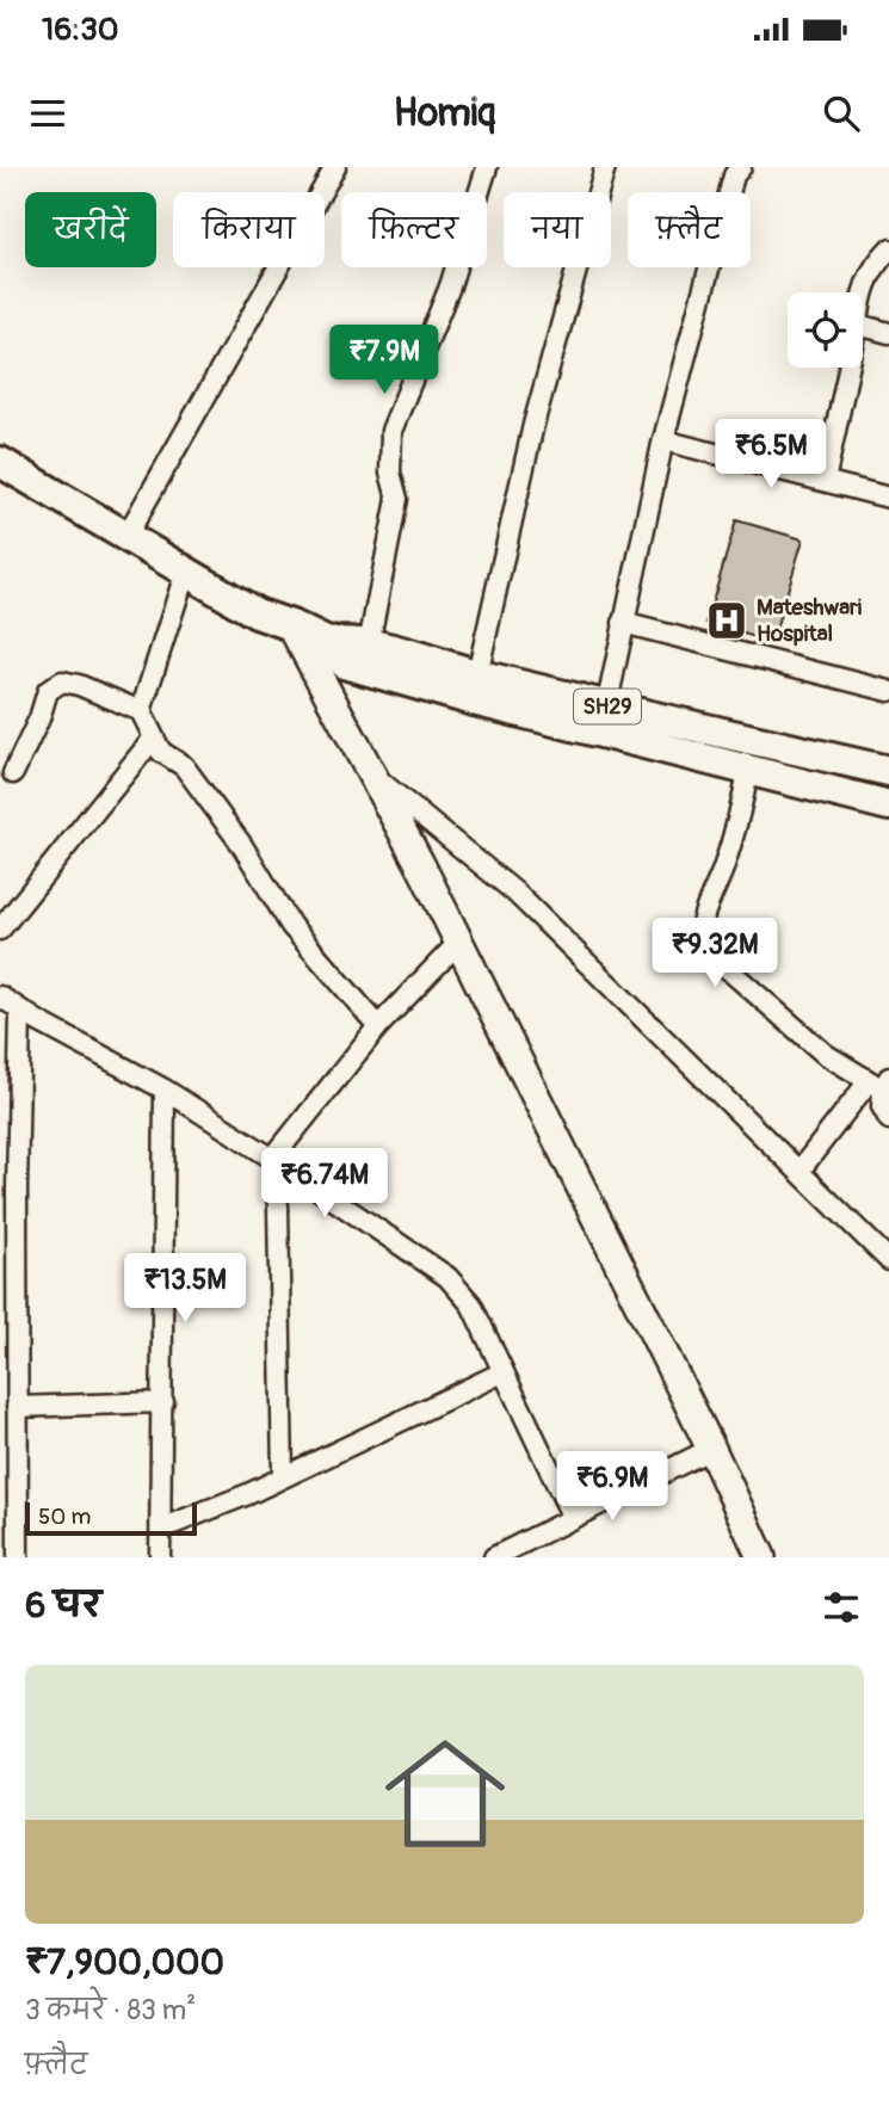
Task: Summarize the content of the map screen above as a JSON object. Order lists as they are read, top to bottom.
{
  "streets": {
    "main road": ["SH29"]
  },
  "places": {
    "hospital": ["Mateshwari Hospital"]
  },
  "scale_bar": "50 m",
  "page": {
    "status": "16:30",
    "header": "Homiq",
    "chip": [
      "खरीदें",
      "किराया",
      "फ़िल्टर",
      "नया",
      "फ़्लैट"
    ],
    "price": [
      "₹7.9M",
      "₹6.5M",
      "₹9.32M",
      "₹6.74M",
      "₹13.5M",
      "₹6.9M"
    ],
    "scale": "50 m",
    "heading": "6 घर",
    "list": [
      {
        "name": "₹7,900,000",
        "note": "3 कमरे · 83 m² · फ़्लैट"
      }
    ]
  }
}
